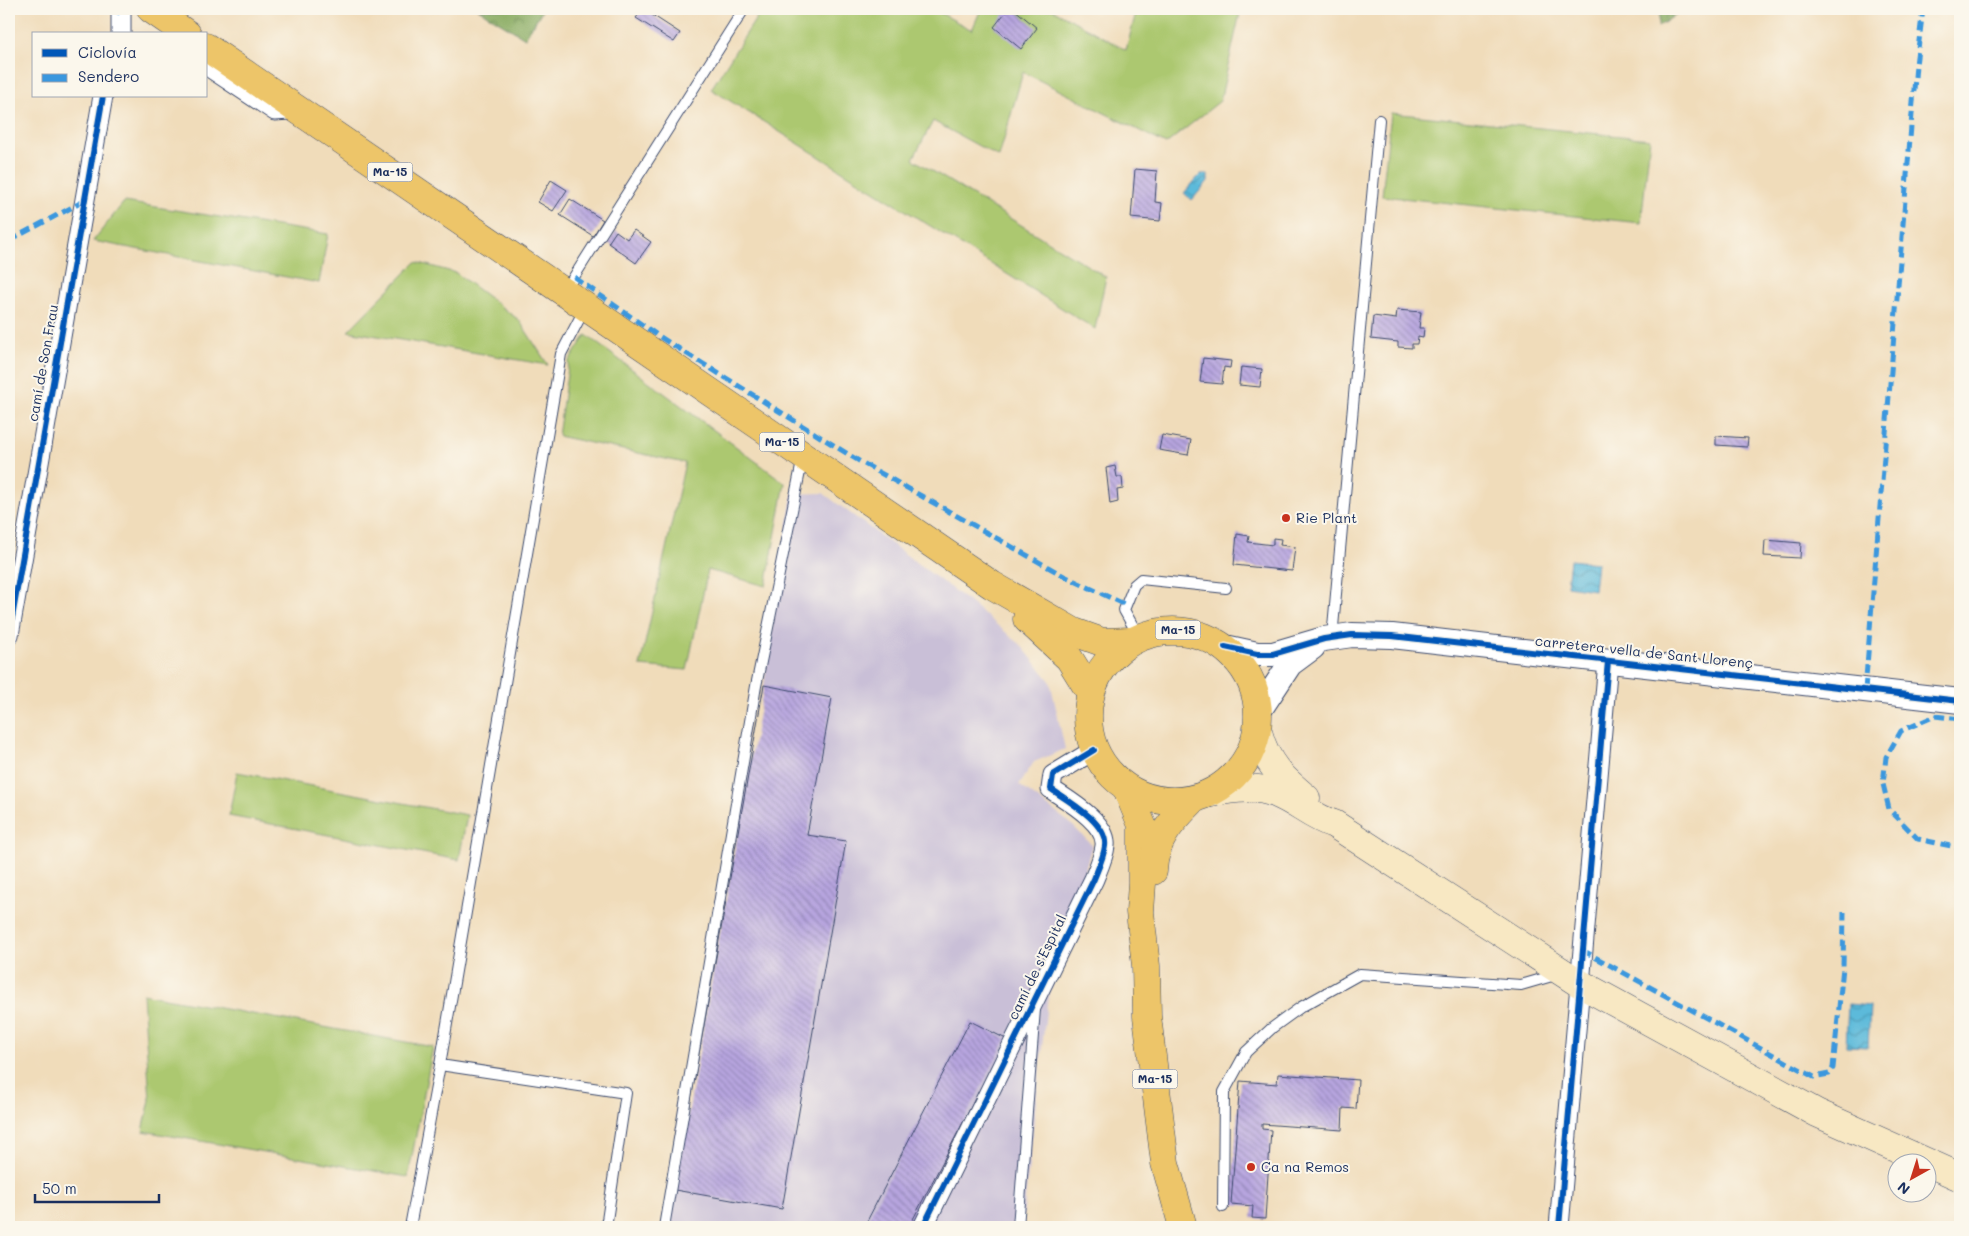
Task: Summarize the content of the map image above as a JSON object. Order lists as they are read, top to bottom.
{
  "streets": {
    "main road": ["Ma-15"],
    "street": ["camí de Son Frau", "carretera vella de Sant Llorenç", "camí de s'Espital"]
  },
  "crossings": [
    ["Ma-15", "carretera vella de Sant Llorenç"],
    ["Ma-15", "camí de s'Espital"],
    ["carretera vella de Sant Llorenç", "camí de s'Espital"]
  ],
  "places": ["Rie Plant", "Ca na Remos"],
  "legend": ["Ciclovía", "Sendero"],
  "scale_bar": "50 m",
  "north": "bottom left"
}
